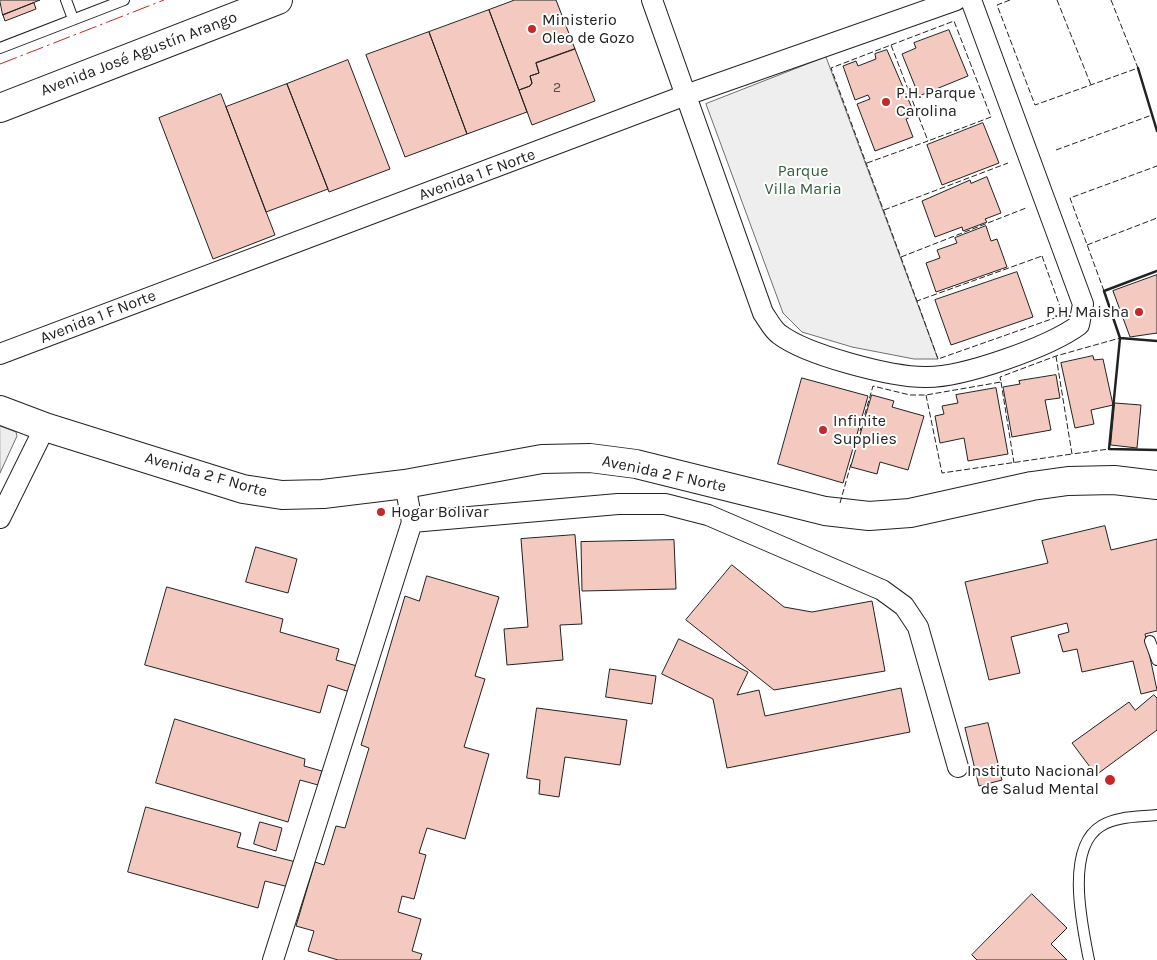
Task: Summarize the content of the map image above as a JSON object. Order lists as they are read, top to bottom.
{
  "streets": {
    "street": ["Avenida José Agustín Arango", "Avenida 1 F Norte", "Avenida 2 F Norte"]
  },
  "parks": ["Parque Villa Maria"],
  "places": [
    "Ministerio Oleo de Gozo",
    "P.H. Parque Carolina",
    "P.H. Maisha",
    "Infinite Supplies",
    "Hogar Bolivar",
    "Instituto Nacional de Salud Mental"
  ],
  "house_numbers": ["2"]
}
